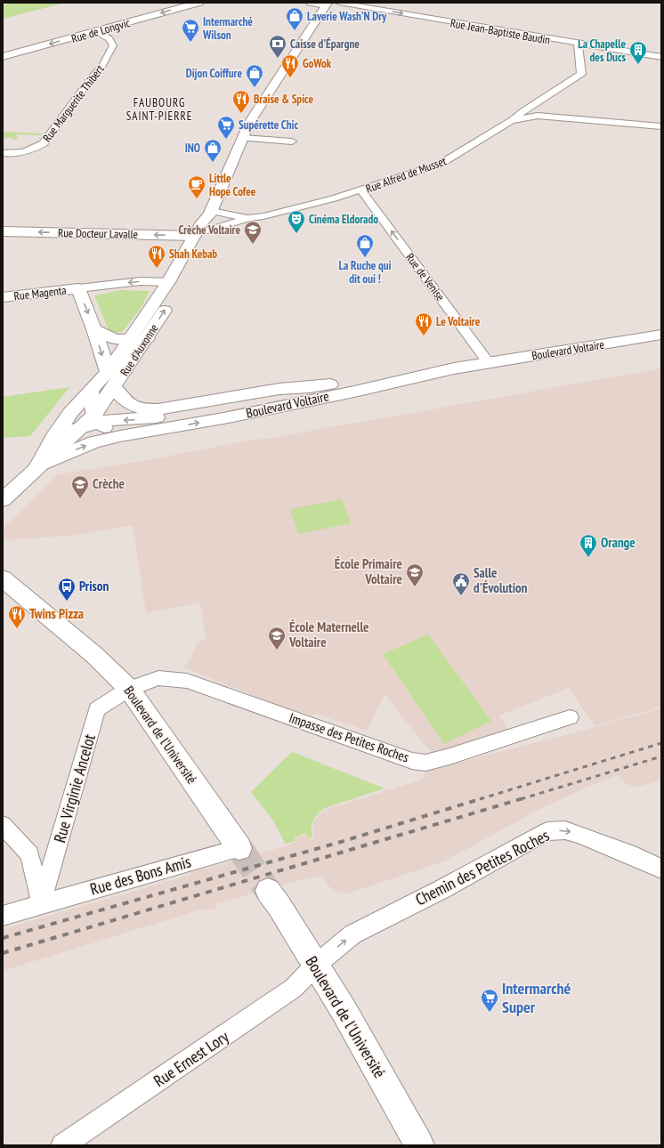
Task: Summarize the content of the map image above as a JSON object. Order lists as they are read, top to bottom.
{
  "streets": {
    "street": [
      "Rue de Longvic",
      "Rue Jean-Baptiste Baudin",
      "Rue Marguerite Thibert",
      "Rue Alfred de Musset",
      "Rue Docteur Lavalle",
      "Rue de Venise",
      "Rue Magenta",
      "Rue d'Auxonne",
      "Boulevard Voltaire",
      "Boulevard de l'Université",
      "Impasse des Petites Roches",
      "Rue Virginie Ancelot",
      "Chemin des Petites Roches",
      "Rue des Bons Amis",
      "Rue Ernest Lory"
    ]
  },
  "crossings": [
    ["Rue de Longvic", "Rue Marguerite Thibert"],
    ["Rue Alfred de Musset", "Rue de Venise"],
    ["Rue Alfred de Musset", "Rue d'Auxonne"],
    ["Rue Docteur Lavalle", "Rue d'Auxonne"],
    ["Rue de Venise", "Boulevard Voltaire"],
    ["Rue d'Auxonne", "Boulevard Voltaire"],
    ["Boulevard de l'Université", "Impasse des Petites Roches"],
    ["Boulevard de l'Université", "Rue Virginie Ancelot"],
    ["Boulevard de l'Université", "Chemin des Petites Roches"],
    ["Boulevard de l'Université", "Rue des Bons Amis"],
    ["Boulevard de l'Université", "Rue Ernest Lory"],
    ["Impasse des Petites Roches", "Rue Virginie Ancelot"],
    ["Rue Virginie Ancelot", "Rue des Bons Amis"],
    ["Chemin des Petites Roches", "Rue Ernest Lory"]
  ],
  "one_way": [
    "Rue de Longvic",
    "Rue Jean-Baptiste Baudin",
    "Rue de Venise",
    "Chemin des Petites Roches"
  ],
  "districts": ["FAUBOURG SAINT-PIERRE"],
  "places": {
    "shop": [
      "Laverie Wash'N Dry",
      "Dijon Coiffure",
      "INO",
      "La Ruche qui dit oui !"
    ],
    "supermarket": ["Intermarché Wilson", "Supérette Chic", "Intermarché Super"],
    "bank": ["Caisse d'Épargne"],
    "building": ["La Chapelle des Ducs", "Orange"],
    "restaurant": [
      "GoWok",
      "Braise & Spice",
      "Shah Kebab",
      "Le Voltaire",
      "Twins Pizza"
    ],
    "cafe": ["Little Hope Cofee"],
    "theatre": ["Cinéma Eldorado"],
    "school or university": [
      "Crèche Voltaire",
      "Crèche",
      "École Primaire Voltaire",
      "École Maternelle Voltaire"
    ],
    "public building": ["Salle d'Évolution"],
    "bus stop": ["Prison"]
  }
}
